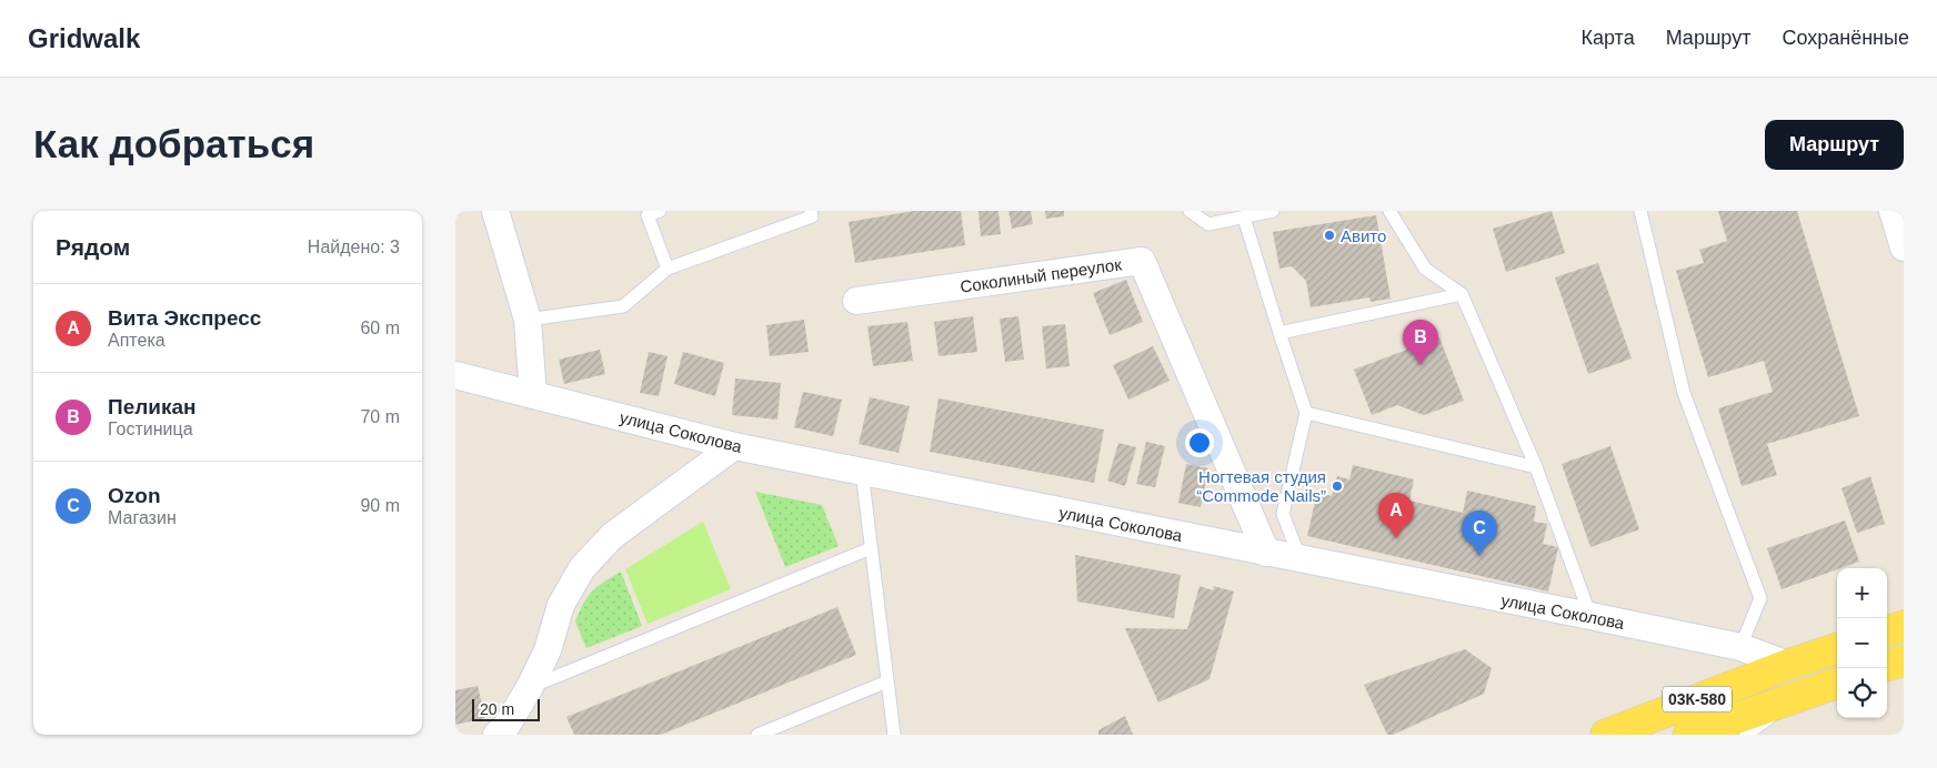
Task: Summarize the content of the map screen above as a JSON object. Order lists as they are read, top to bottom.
{
  "streets": {
    "main road": ["03К-580"],
    "street": ["Соколиный переулок", "улица Соколова"]
  },
  "crossings": [
    ["Соколиный переулок", "улица Соколова"],
    ["улица Соколова", "03К-580"]
  ],
  "places": ["Авито", "Ногтевая студия “Commode Nails”"],
  "scale_bar": "20 m",
  "page": {
    "header": "Gridwalk",
    "nav": ["Карта", "Маршрут", "Сохранённые"],
    "buttons": "Маршрут",
    "title": "Как добраться",
    "heading": ["Рядом", "Найдено: 3"],
    "list": [
      {
        "mark": "A",
        "name": "Вита Экспресс",
        "note": "Аптека",
        "value": "60 m"
      },
      {
        "mark": "B",
        "name": "Пеликан",
        "note": "Гостиница",
        "value": "70 m"
      },
      {
        "mark": "C",
        "name": "Ozon",
        "note": "Магазин",
        "value": "90 m"
      }
    ],
    "pins": ["B", "A", "C"],
    "map_buttons": ["+", "−"],
    "scale": "20 m"
  }
}
